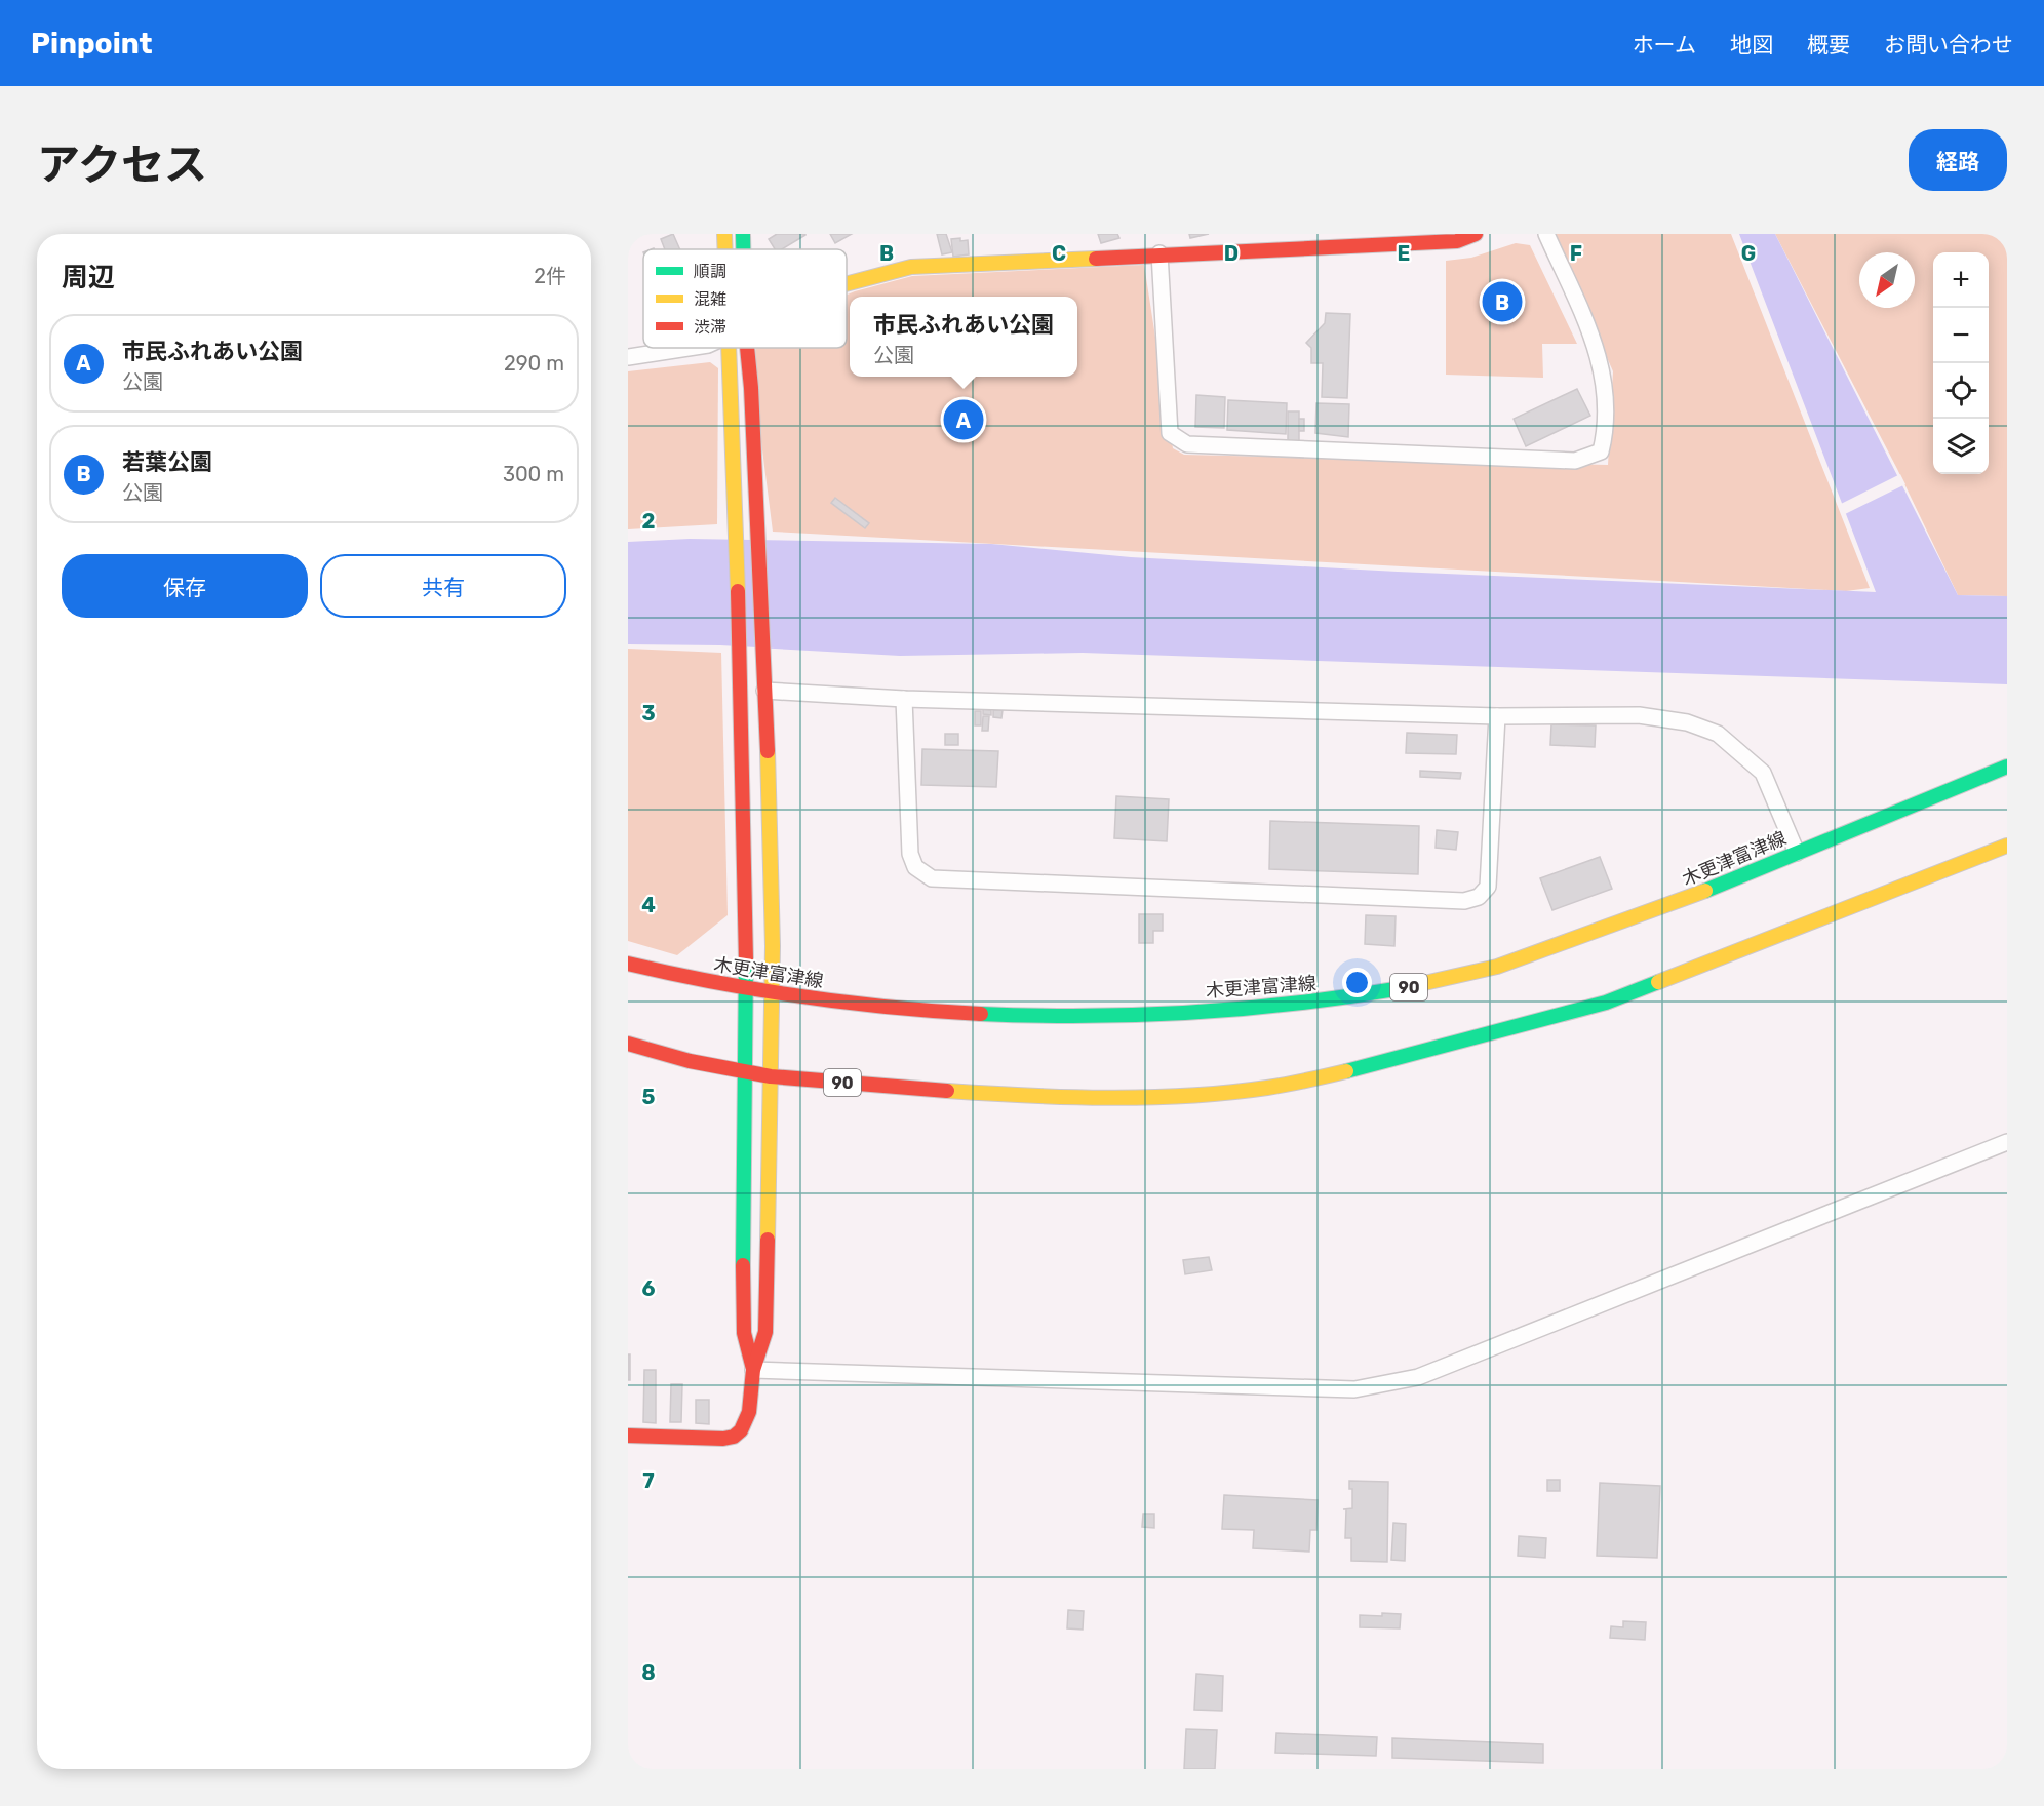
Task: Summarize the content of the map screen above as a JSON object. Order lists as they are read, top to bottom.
{
  "streets": {
    "street": ["木更津富津線", "90"]
  },
  "legend": ["順調", "混雑", "渋滞"],
  "north": "bottom left",
  "page": {
    "header": "Pinpoint",
    "nav": [
      "ホーム",
      "地図",
      "概要",
      "お問い合わせ"
    ],
    "title": "アクセス",
    "buttons": [
      "経路",
      ["保存", "共有"]
    ],
    "heading": ["周辺", "2件"],
    "map_buttons": ["+", "−"],
    "pins": ["B", "A"],
    "popup": ["市民ふれあい公園", "公園"],
    "list": [
      {
        "mark": "A",
        "name": "市民ふれあい公園",
        "note": "公園",
        "value": "290 m"
      },
      {
        "mark": "B",
        "name": "若葉公園",
        "note": "公園",
        "value": "300 m"
      }
    ]
  },
  "grid": {
    "columns": [
      "B",
      "C",
      "D",
      "E",
      "F",
      "G"
    ],
    "rows": [
      "2",
      "3",
      "4",
      "5",
      "6",
      "7",
      "8"
    ]
  }
}
